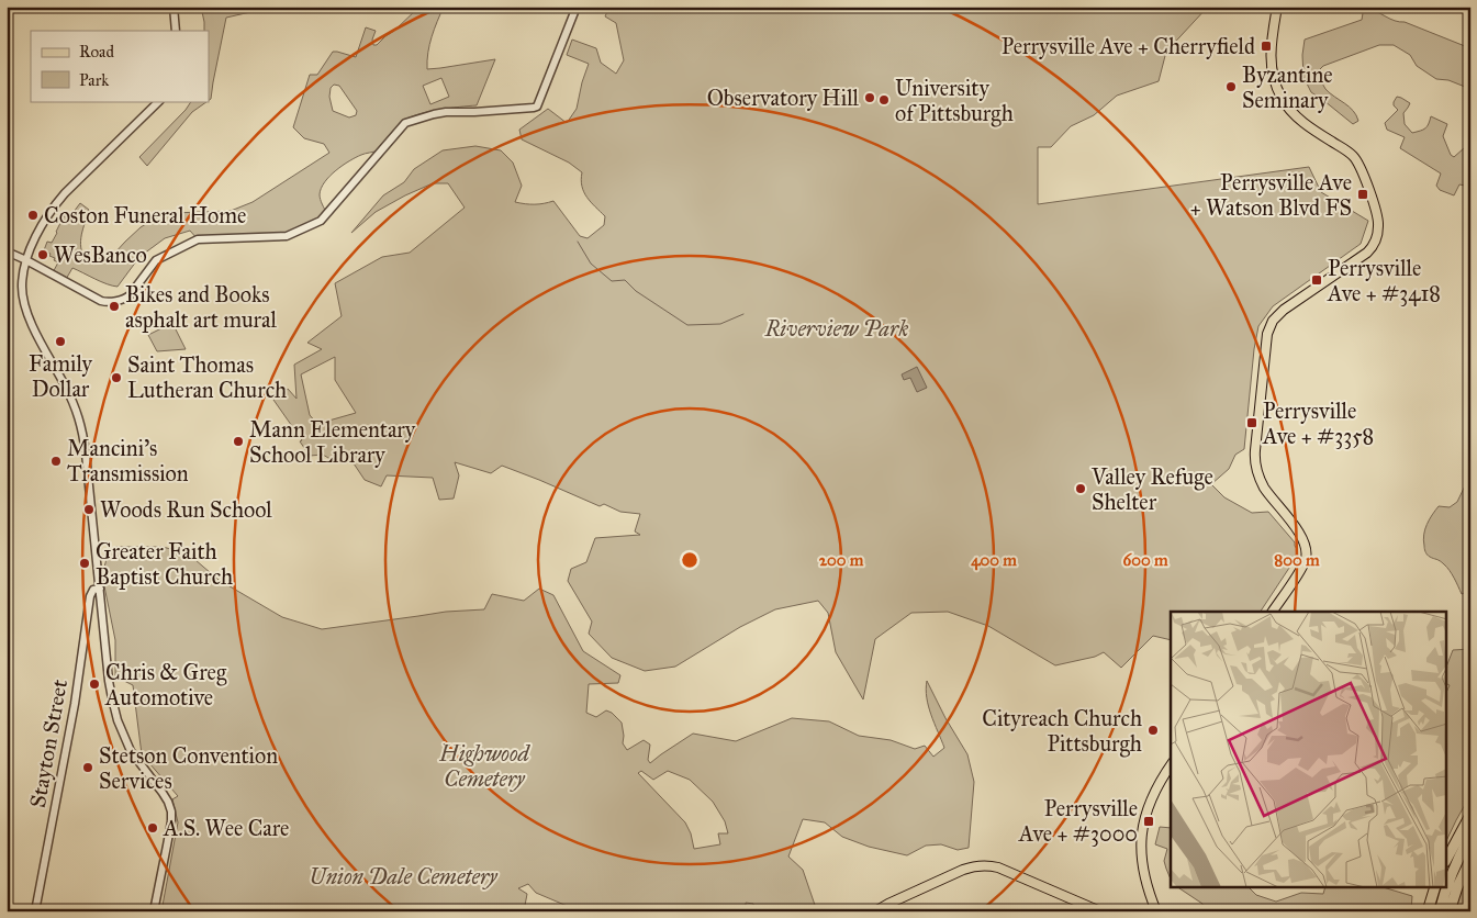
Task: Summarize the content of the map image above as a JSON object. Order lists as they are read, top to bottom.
{
  "streets": {
    "street": ["Stayton Street"]
  },
  "parks": ["Riverview Park", "Highwood Cemetery", "Union Dale Cemetery"],
  "places": {
    "transit": [
      "Perrysville Ave + Cherryfield",
      "Perrysville Ave + Watson Blvd FS",
      "Perrysville Ave + #3418",
      "Perrysville Ave + #3358",
      "Perrysville Ave + #3000"
    ],
    "other": [
      "Byzantine Seminary",
      "Observatory Hill",
      "University of Pittsburgh",
      "Coston Funeral Home",
      "WesBanco",
      "Bikes and Books asphalt art mural",
      "Family Dollar",
      "Saint Thomas Lutheran Church",
      "Mann Elementary School Library",
      "Mancini's Transmission",
      "Valley Refuge Shelter",
      "Woods Run School",
      "Greater Faith Baptist Church",
      "Chris & Greg Automotive",
      "Cityreach Church Pittsburgh",
      "Stetson Convention Services",
      "A.S. Wee Care"
    ]
  },
  "legend": ["Road", "Park"],
  "rings": [
    "200 m",
    "400 m",
    "600 m",
    "800 m"
  ]
}
